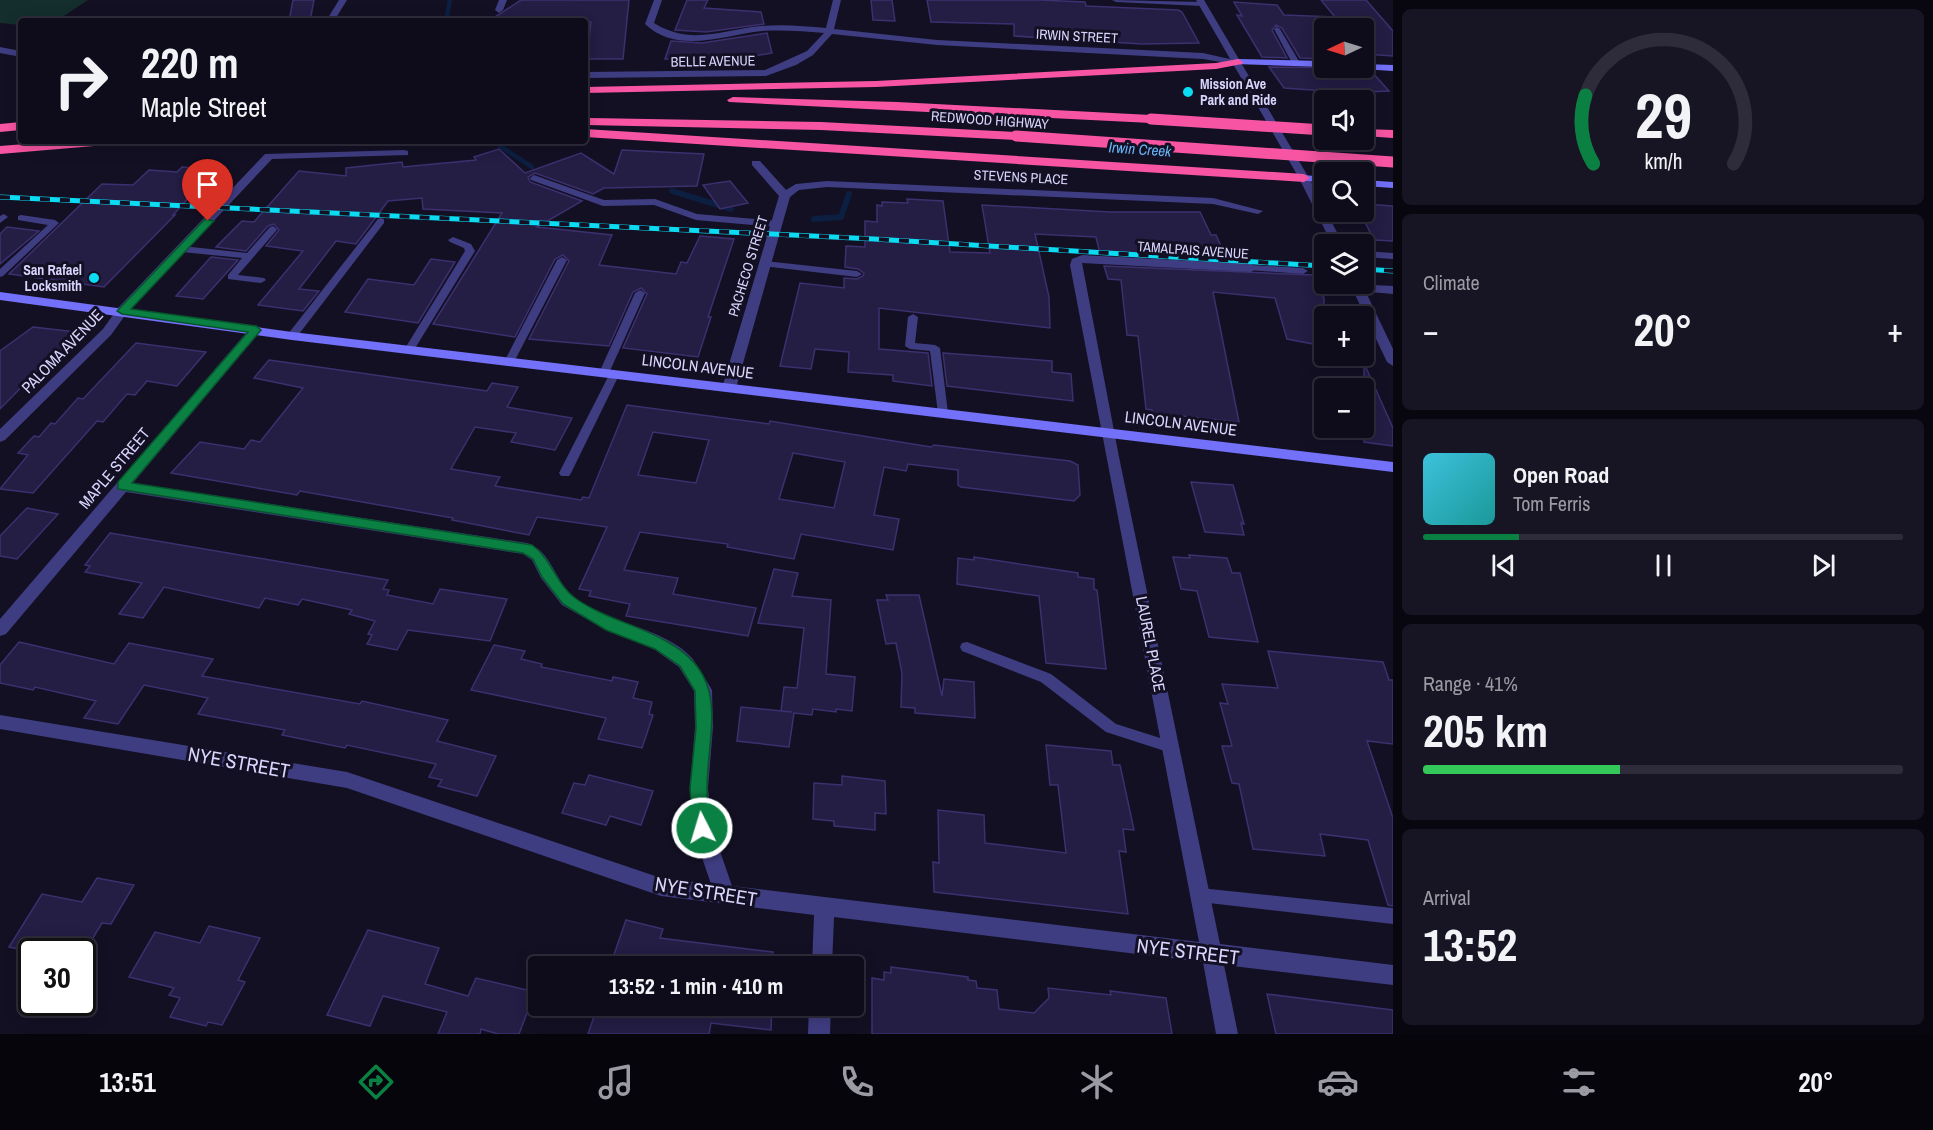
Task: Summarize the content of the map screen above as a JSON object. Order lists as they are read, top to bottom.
{
  "streets": {
    "highway": ["REDWOOD HIGHWAY"],
    "main road": ["IRWIN STREET", "LINCOLN AVENUE"],
    "street": [
      "BELLE AVENUE",
      "STEVENS PLACE",
      "TAMALPAIS AVENUE",
      "PACHECO STREET",
      "PALOMA AVENUE",
      "MAPLE STREET",
      "LAUREL PLACE",
      "NYE STREET"
    ]
  },
  "crossings": [
    ["IRWIN STREET", "BELLE AVENUE"],
    ["STEVENS PLACE", "PACHECO STREET"],
    ["TAMALPAIS AVENUE", "LAUREL PLACE"],
    ["PACHECO STREET", "LINCOLN AVENUE"],
    ["PALOMA AVENUE", "LINCOLN AVENUE"],
    ["LINCOLN AVENUE", "MAPLE STREET"],
    ["LINCOLN AVENUE", "LAUREL PLACE"],
    ["LAUREL PLACE", "NYE STREET"]
  ],
  "water": ["Irwin Creek"],
  "places": ["Mission Ave Park and Ride", "San Rafael Locksmith"],
  "north": "left",
  "page": {
    "map_buttons": ["+", "−"],
    "turn": ["220 m", "Maple Street"],
    "tile": [
      "Climate",
      ["Range · 41%", "205 km"],
      ["Arrival", "13:52"]
    ],
    "heat": ["−", "20°", "+"],
    "song": ["Open Road", "Tom Ferris"],
    "limit": "30",
    "trip": "13:52 · 1 min · 410 m",
    "tabs": ["13:51", "20°"],
    "gauge": ["29", "km/h"]
  }
}
